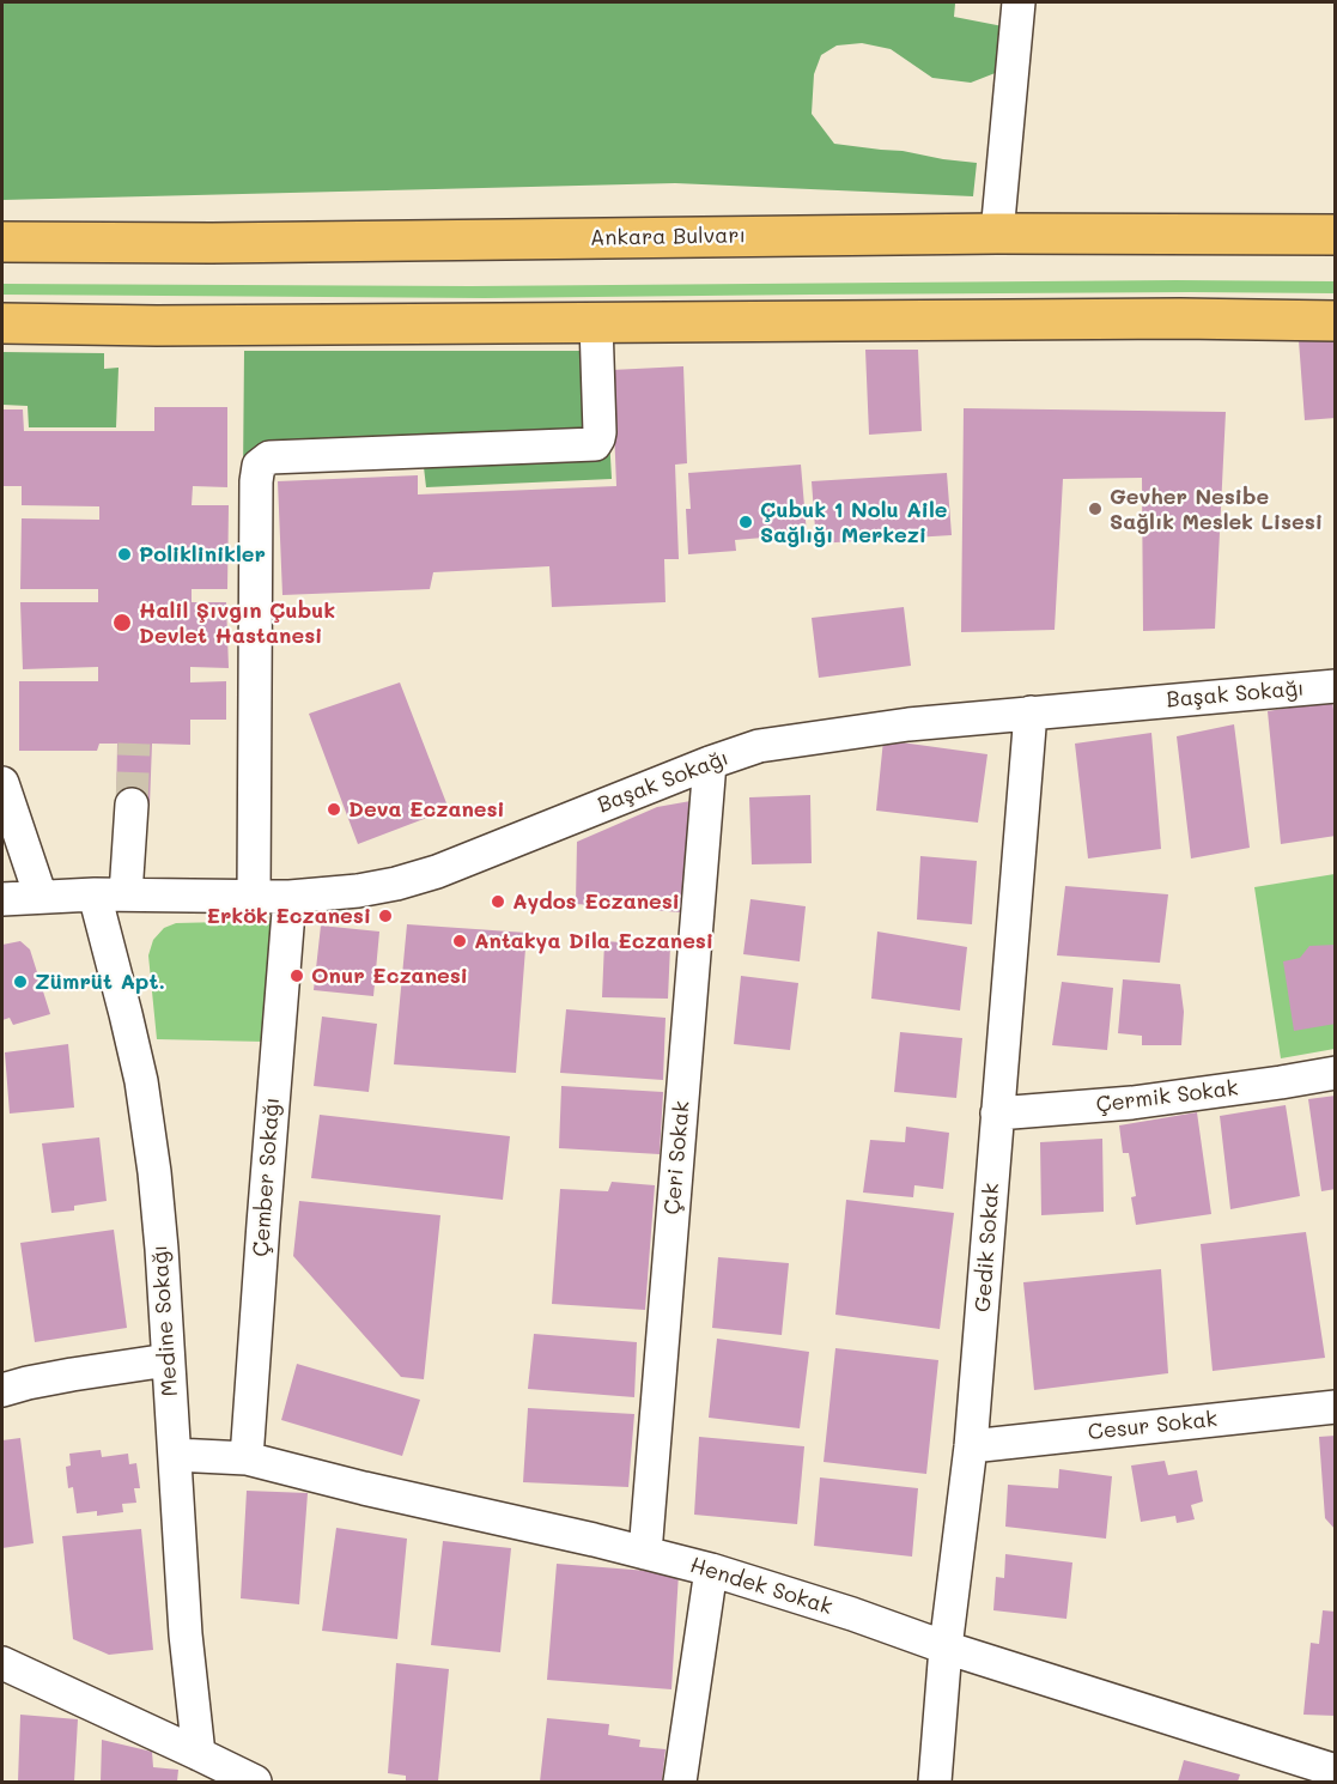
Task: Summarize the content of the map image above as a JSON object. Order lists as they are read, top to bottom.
{
  "streets": {
    "main road": ["Ankara Bulvarı"],
    "street": [
      "Başak Sokağı",
      "Çermik Sokak",
      "Çeri Sokak",
      "Çember Sokağı",
      "Gedik Sokak",
      "Medine Sokağı",
      "Cesur Sokak",
      "Hendek Sokak"
    ]
  },
  "crossings": [
    ["Başak Sokağı", "Çeri Sokak"],
    ["Başak Sokağı", "Çember Sokağı"],
    ["Başak Sokağı", "Gedik Sokak"],
    ["Başak Sokağı", "Medine Sokağı"],
    ["Çermik Sokak", "Gedik Sokak"],
    ["Çeri Sokak", "Hendek Sokak"],
    ["Çember Sokağı", "Hendek Sokak"],
    ["Gedik Sokak", "Cesur Sokak"],
    ["Gedik Sokak", "Hendek Sokak"],
    ["Medine Sokağı", "Hendek Sokak"]
  ],
  "places": [
    "Gevher Nesibe Sağlık Meslek Lisesi",
    "Çubuk 1 Nolu Aile Sağlığı Merkezi",
    "Poliklinikler",
    "Halil Şıvgın Çubuk Devlet Hastanesi",
    "Deva Eczanesi",
    "Aydos Eczanesi",
    "Erkök Eczanesi",
    "Antakya Dila Eczanesi",
    "Onur Eczanesi",
    "Zümrüt Apt."
  ]
}
